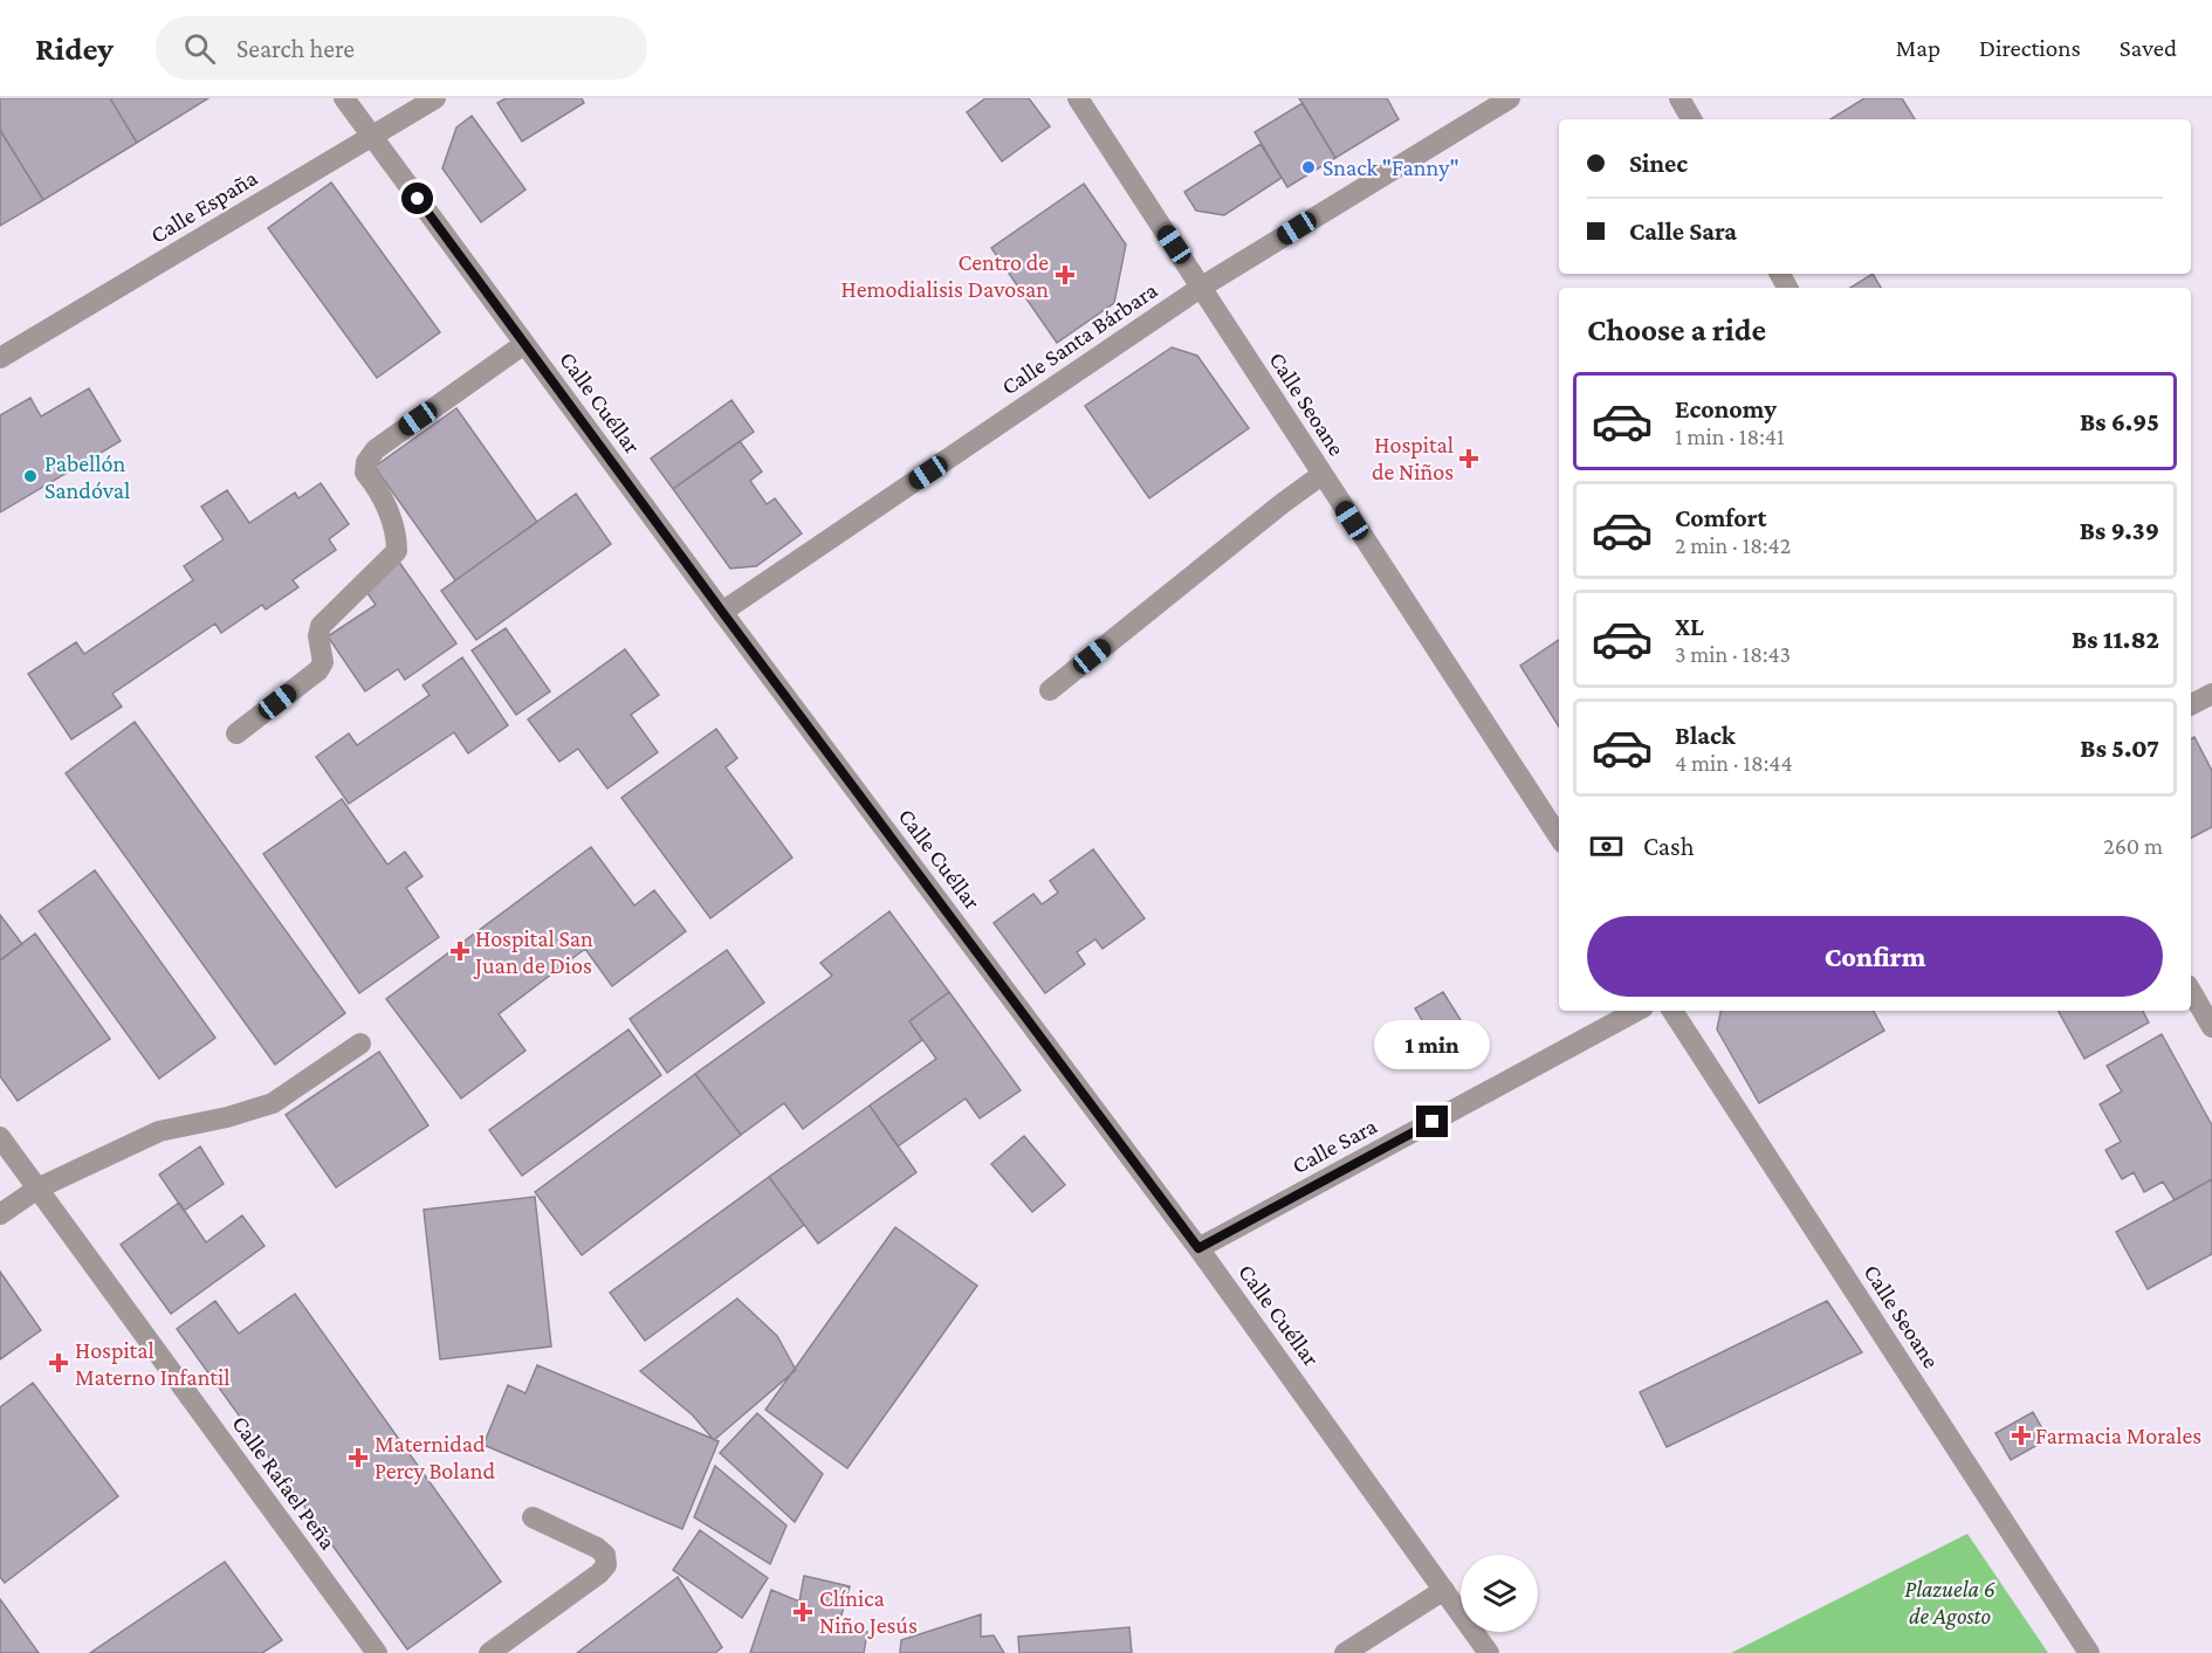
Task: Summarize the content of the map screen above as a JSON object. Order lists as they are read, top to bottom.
{
  "streets": {
    "street": [
      "Calle España",
      "Calle Santa Bárbara",
      "Calle Cuéllar",
      "Calle Seoane",
      "Calle Sara",
      "Calle Rafael Peña"
    ]
  },
  "crossings": [
    ["Calle España", "Calle Cuéllar"],
    ["Calle Santa Bárbara", "Calle Cuéllar"],
    ["Calle Santa Bárbara", "Calle Seoane"],
    ["Calle Cuéllar", "Calle Sara"]
  ],
  "parks": ["Plazuela 6 de Agosto"],
  "places": {
    "other": ["Snack \"Fanny\"", "Pabellón Sandóval"],
    "health": [
      "Centro de Hemodialisis Davosan",
      "Hospital de Niños",
      "Hospital San Juan de Dios",
      "Hospital Materno Infantil",
      "Farmacia Morales",
      "Maternidad Percy Boland",
      "Clínica Niño Jesús"
    ]
  },
  "page": {
    "header": "Ridey",
    "search": "Search here",
    "nav": ["Map", "Directions", "Saved"],
    "banner": ["Sinec", "Calle Sara"],
    "heading": "Choose a ride",
    "list": [
      {
        "name": "Economy",
        "note": "1 min · 18:41",
        "value": "Bs 6.95"
      },
      {
        "name": "Comfort",
        "note": "2 min · 18:42",
        "value": "Bs 9.39"
      },
      {
        "name": "XL",
        "note": "3 min · 18:43",
        "value": "Bs 11.82"
      },
      {
        "name": "Black",
        "note": "4 min · 18:44",
        "value": "Bs 5.07"
      }
    ],
    "pay": ["Cash", "260 m"],
    "buttons": "Confirm",
    "bubble": "1 min"
  }
}
